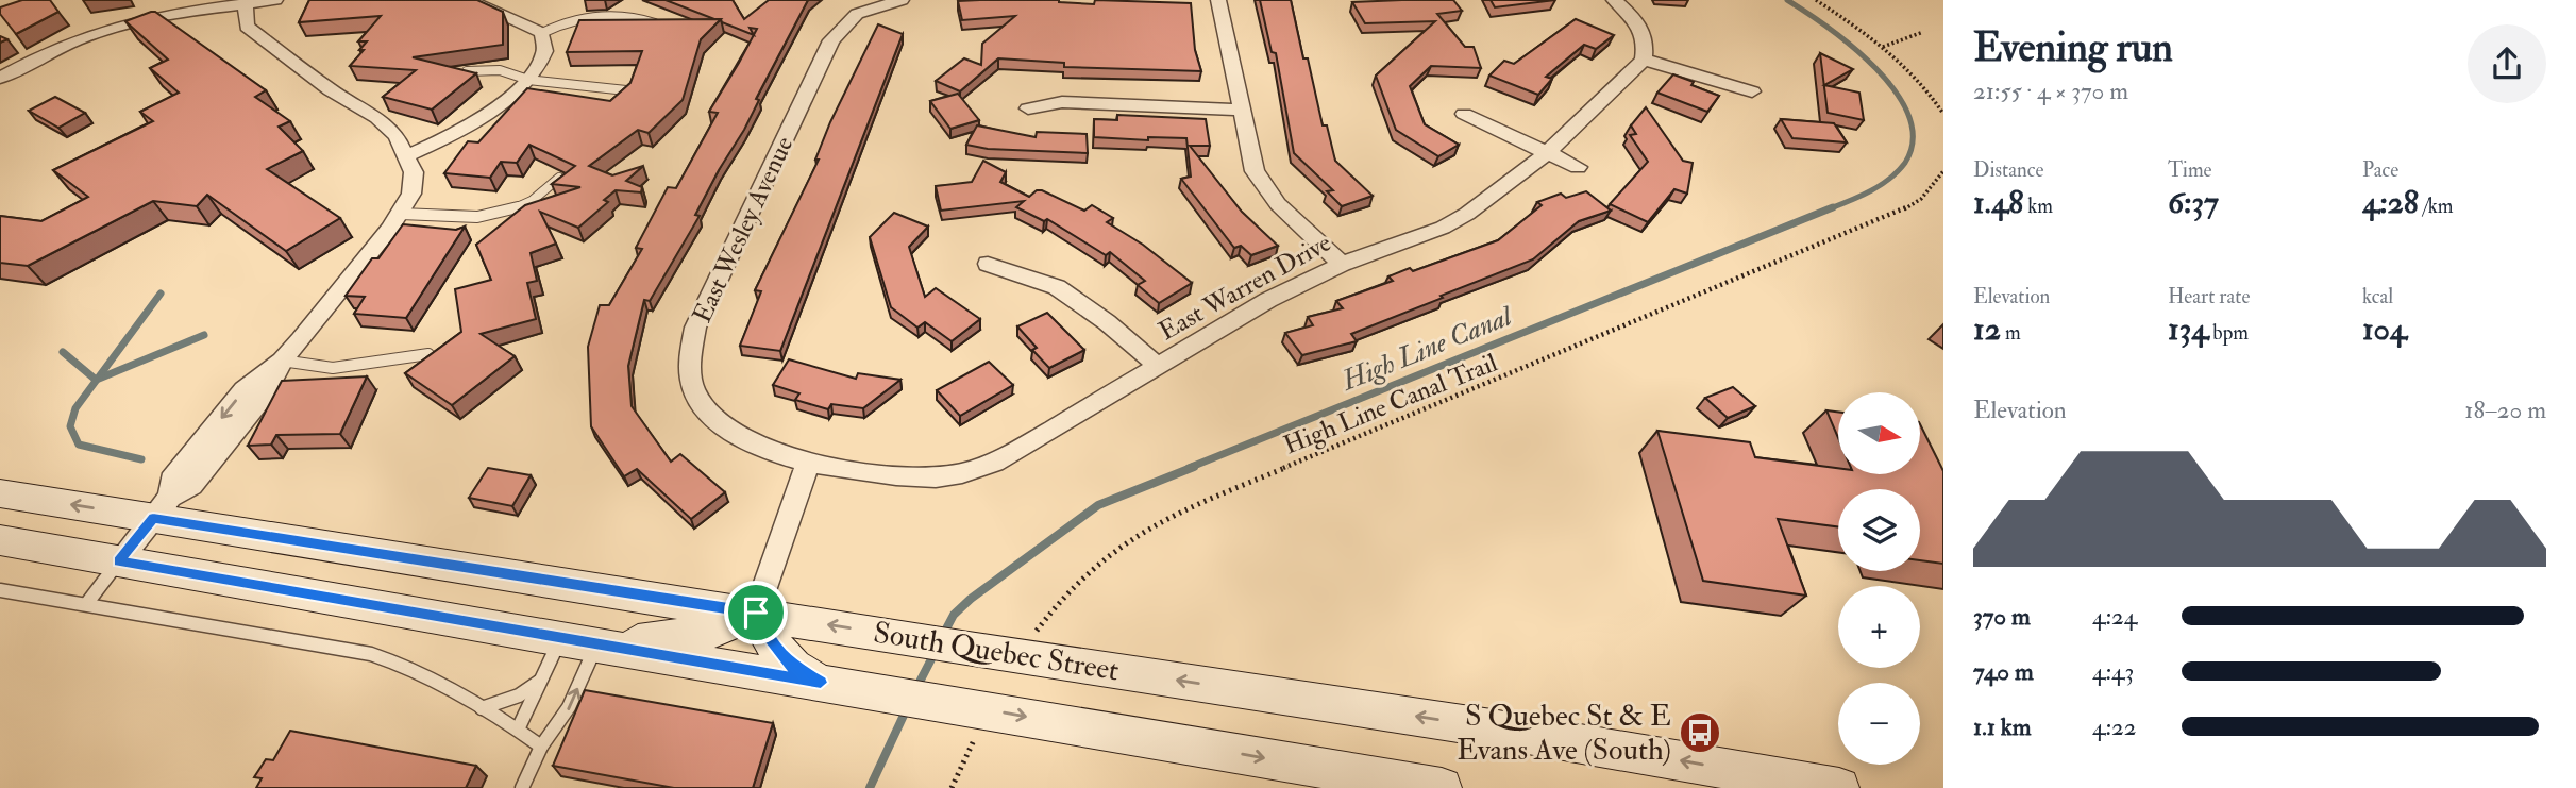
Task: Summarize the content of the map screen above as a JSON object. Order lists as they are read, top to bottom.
{
  "streets": {
    "main road": ["South Quebec Street"],
    "street": ["East Wesley Avenue", "East Warren Drive"],
    "path": ["High Line Canal Trail"]
  },
  "crossings": [
    ["East Wesley Avenue", "East Warren Drive"],
    ["High Line Canal Trail", "South Quebec Street"]
  ],
  "water": ["High Line Canal"],
  "places": {
    "bus stop": ["S Quebec St & E Evans Ave (South)"]
  },
  "north": "right",
  "page": {
    "heading": ["Evening run", "21:55 · 4 × 370 m"],
    "stats": [
      ["Distance", "1.48 km"],
      ["Time", "6:37"],
      ["Pace", "4:28 /km"],
      ["Elevation", "12 m"],
      ["Heart rate", "134 bpm"],
      ["kcal", "104"]
    ],
    "chart": ["Elevation", "18–20 m"],
    "map_buttons": ["+", "−"],
    "list": [
      {
        "name": "370 m",
        "note": "4:24"
      },
      {
        "name": "740 m",
        "note": "4:43"
      },
      {
        "name": "1.1 km",
        "note": "4:22"
      }
    ]
  }
}
